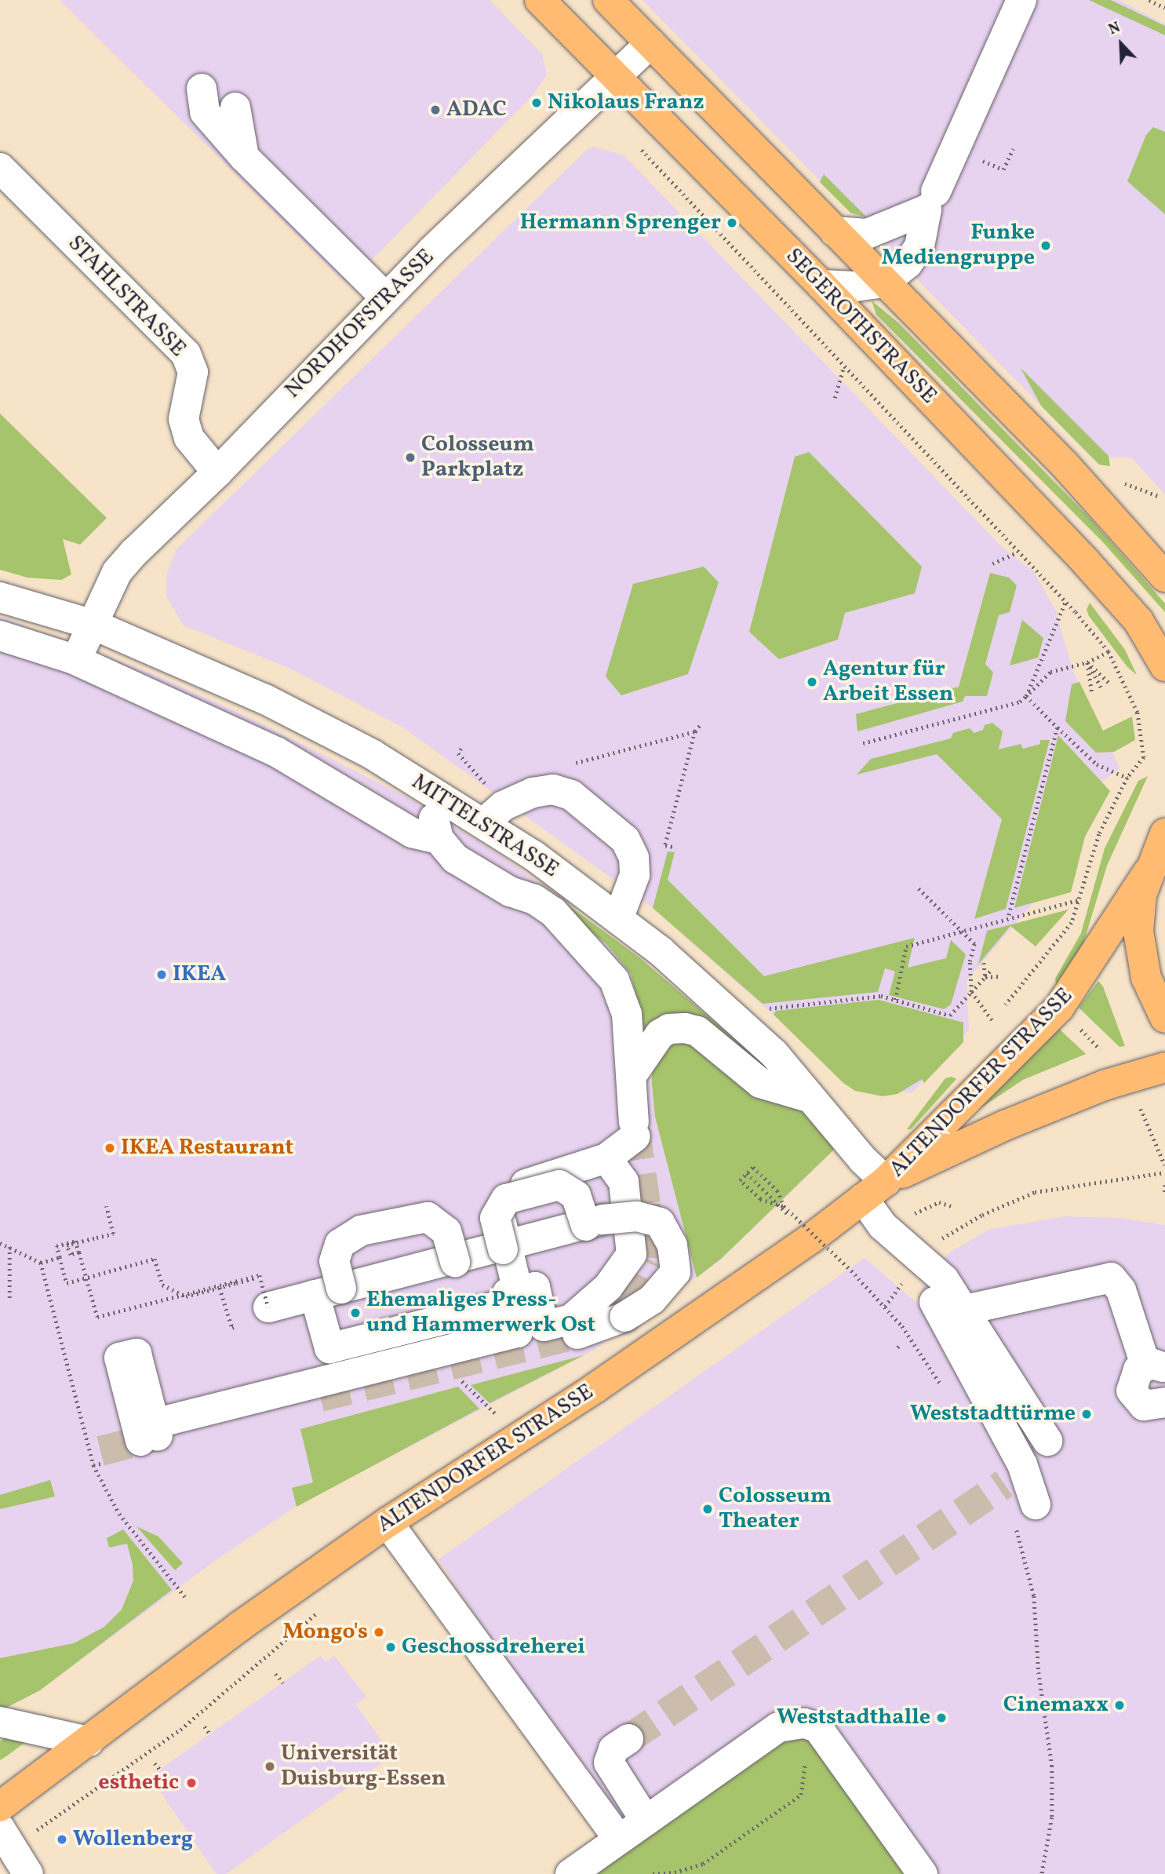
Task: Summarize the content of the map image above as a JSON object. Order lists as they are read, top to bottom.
{
  "streets": {
    "main road": ["SEGEROTHSTRASSE", "ALTENDORFER STRASSE"],
    "street": ["STAHLSTRASSE", "NORDHOFSTRASSE", "MITTELSTRASSE"]
  },
  "crossings": [
    ["STAHLSTRASSE", "NORDHOFSTRASSE"],
    ["NORDHOFSTRASSE", "SEGEROTHSTRASSE"],
    ["NORDHOFSTRASSE", "MITTELSTRASSE"],
    ["MITTELSTRASSE", "ALTENDORFER STRASSE"]
  ],
  "places": [
    "Nikolaus Franz",
    "ADAC",
    "Hermann Sprenger",
    "Funke Mediengruppe",
    "Colosseum Parkplatz",
    "Agentur für Arbeit Essen",
    "IKEA",
    "IKEA Restaurant",
    "Ehemaliges Press- und Hammerwerk Ost",
    "Weststadttürme",
    "Colosseum Theater",
    "Mongo's",
    "Geschossdreherei",
    "Cinemaxx",
    "Weststadthalle",
    "Universität Duisburg-Essen",
    "esthetic",
    "Wollenberg"
  ],
  "north": "top left"
}
